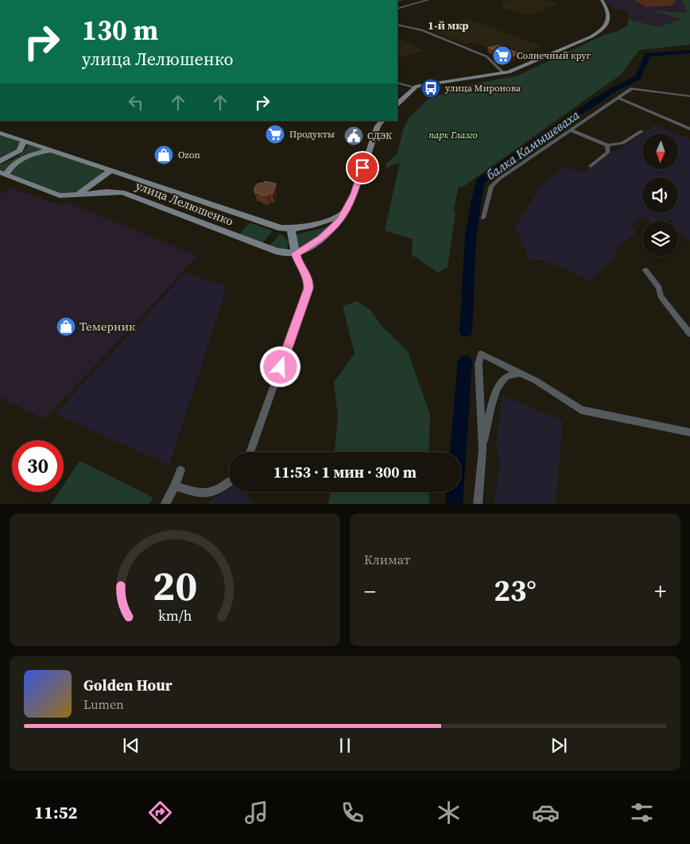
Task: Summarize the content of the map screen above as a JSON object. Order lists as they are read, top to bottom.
{
  "streets": {
    "street": ["улица Лелюшенко"]
  },
  "districts": ["1-й мкр"],
  "water": ["балка Камышеваха"],
  "parks": ["парк Глазго"],
  "places": {
    "supermarket": ["Солнечный круг", "Продукты"],
    "bus stop": ["улица Миронова"],
    "public building": ["СДЭК"],
    "shop": ["Ozon", "Темерник"]
  },
  "north": "bottom",
  "page": {
    "turn": ["130 m", "улица Лелюшенко"],
    "limit": "30",
    "trip": "11:53 · 1 мин · 300 m",
    "tile": "Климат",
    "heat": ["−", "23°", "+"],
    "song": ["Golden Hour", "Lumen"],
    "tabs": "11:52",
    "gauge": ["20", "km/h"]
  }
}
